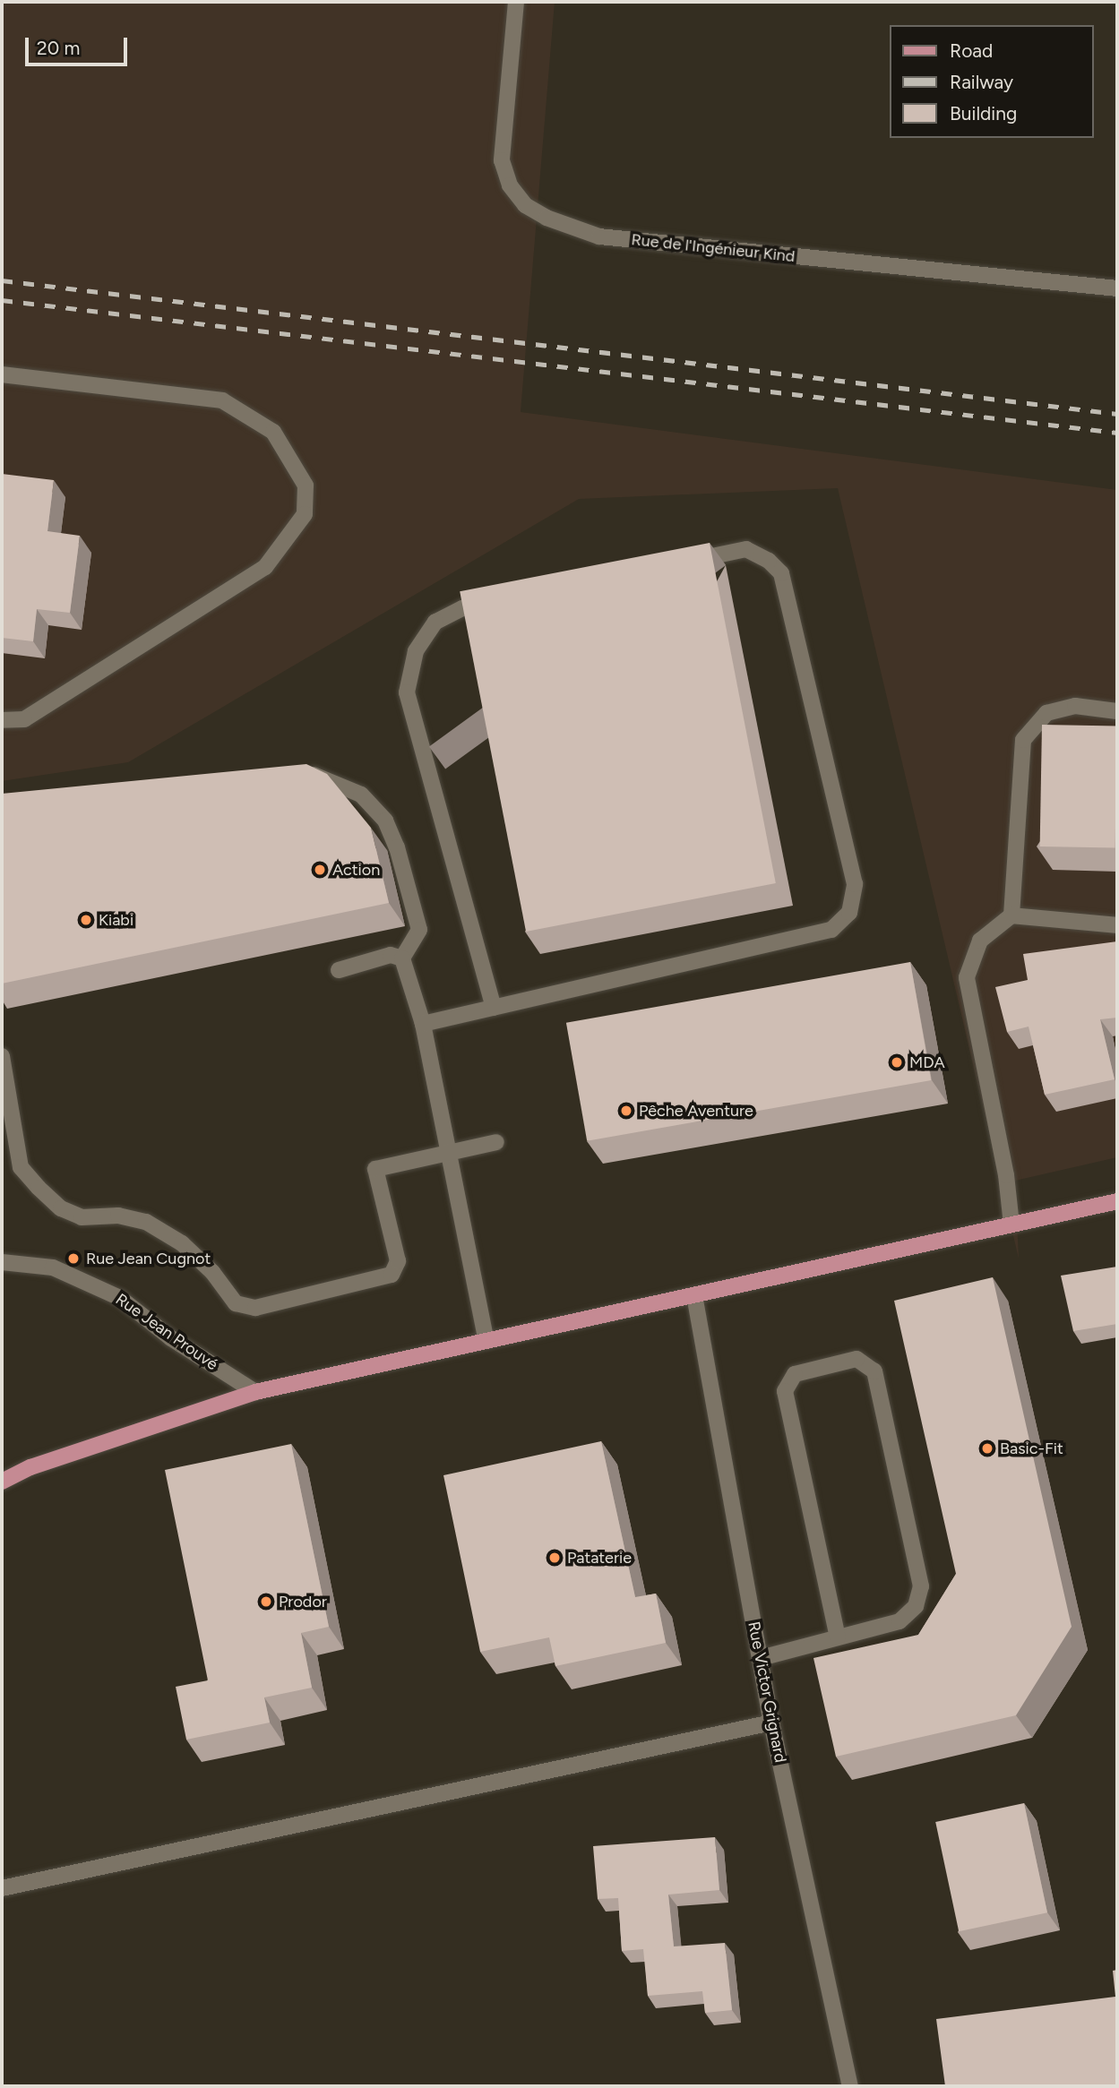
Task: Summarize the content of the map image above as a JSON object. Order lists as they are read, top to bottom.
{
  "streets": {
    "street": ["Rue de l'Ingénieur Kind", "Rue Jean Prouvé", "Rue Victor Grignard"]
  },
  "places": [
    "Action",
    "Kiabi",
    "MDA",
    "Pêche Aventure",
    "Rue Jean Cugnot",
    "Basic-Fit",
    "Pataterie",
    "Prodor"
  ],
  "legend": ["Road", "Railway", "Building"],
  "scale_bar": "20 m"
}
